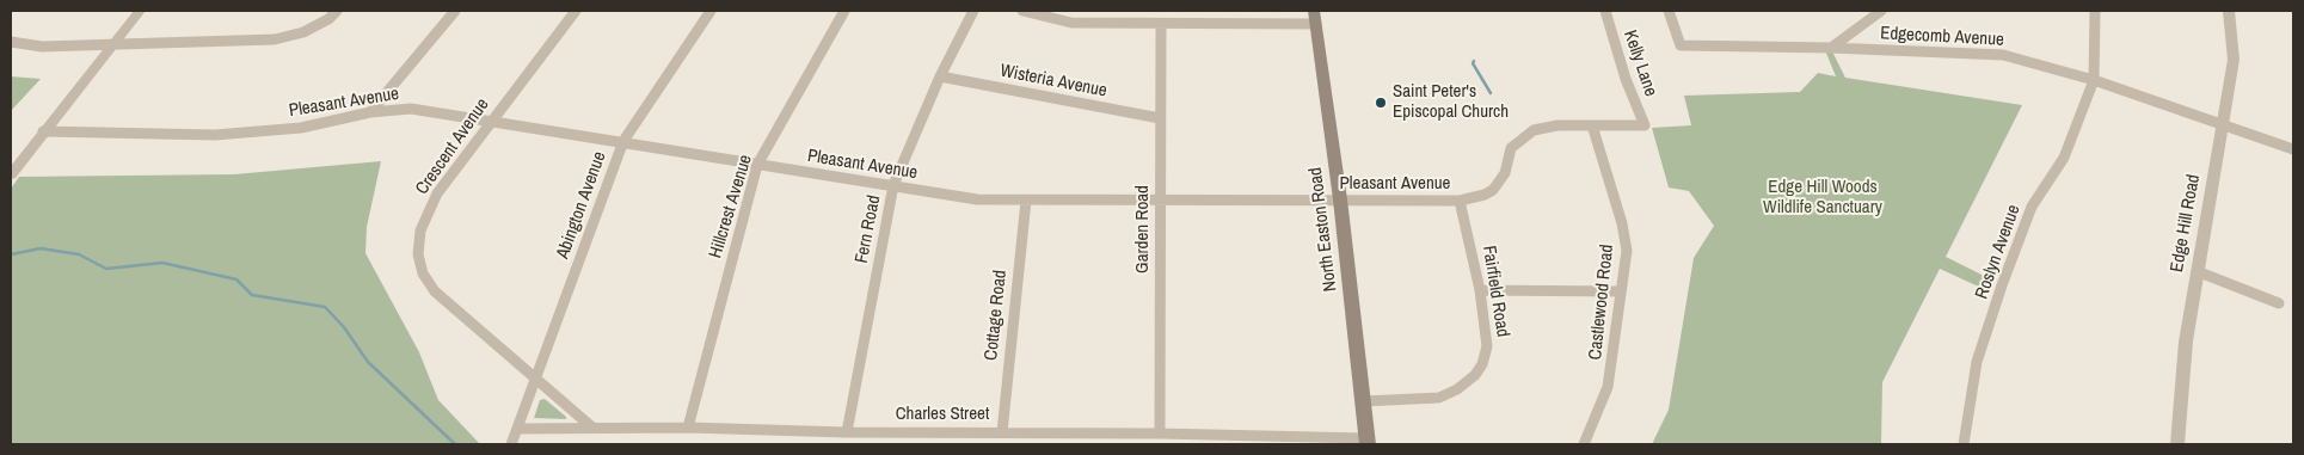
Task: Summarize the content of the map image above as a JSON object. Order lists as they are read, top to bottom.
{
  "streets": {
    "main road": ["North Easton Road"],
    "street": [
      "Edgecomb Avenue",
      "Kelly Lane",
      "Wisteria Avenue",
      "Pleasant Avenue",
      "Crescent Avenue",
      "Abington Avenue",
      "Hillcrest Avenue",
      "Edge Hill Road",
      "Fern Road",
      "Garden Road",
      "Roslyn Avenue",
      "Fairfield Road",
      "Castlewood Road",
      "Cottage Road",
      "Charles Street"
    ]
  },
  "crossings": [
    ["Edgecomb Avenue", "Edge Hill Road"],
    ["Edgecomb Avenue", "Roslyn Avenue"],
    ["Kelly Lane", "Pleasant Avenue"],
    ["Wisteria Avenue", "Fern Road"],
    ["Wisteria Avenue", "Garden Road"],
    ["Pleasant Avenue", "Crescent Avenue"],
    ["Pleasant Avenue", "Abington Avenue"],
    ["Pleasant Avenue", "Hillcrest Avenue"],
    ["Pleasant Avenue", "Fern Road"],
    ["Pleasant Avenue", "Garden Road"],
    ["Pleasant Avenue", "North Easton Road"],
    ["Pleasant Avenue", "Fairfield Road"],
    ["Pleasant Avenue", "Castlewood Road"],
    ["Pleasant Avenue", "Cottage Road"],
    ["Crescent Avenue", "Abington Avenue"],
    ["Crescent Avenue", "Charles Street"],
    ["Abington Avenue", "Charles Street"],
    ["Hillcrest Avenue", "Charles Street"],
    ["Fern Road", "Charles Street"],
    ["Garden Road", "Charles Street"],
    ["North Easton Road", "Fairfield Road"],
    ["North Easton Road", "Charles Street"],
    ["Cottage Road", "Charles Street"]
  ],
  "parks": ["Edge Hill Woods Wildlife Sanctuary"],
  "places": ["Saint Peter's Episcopal Church"]
}
